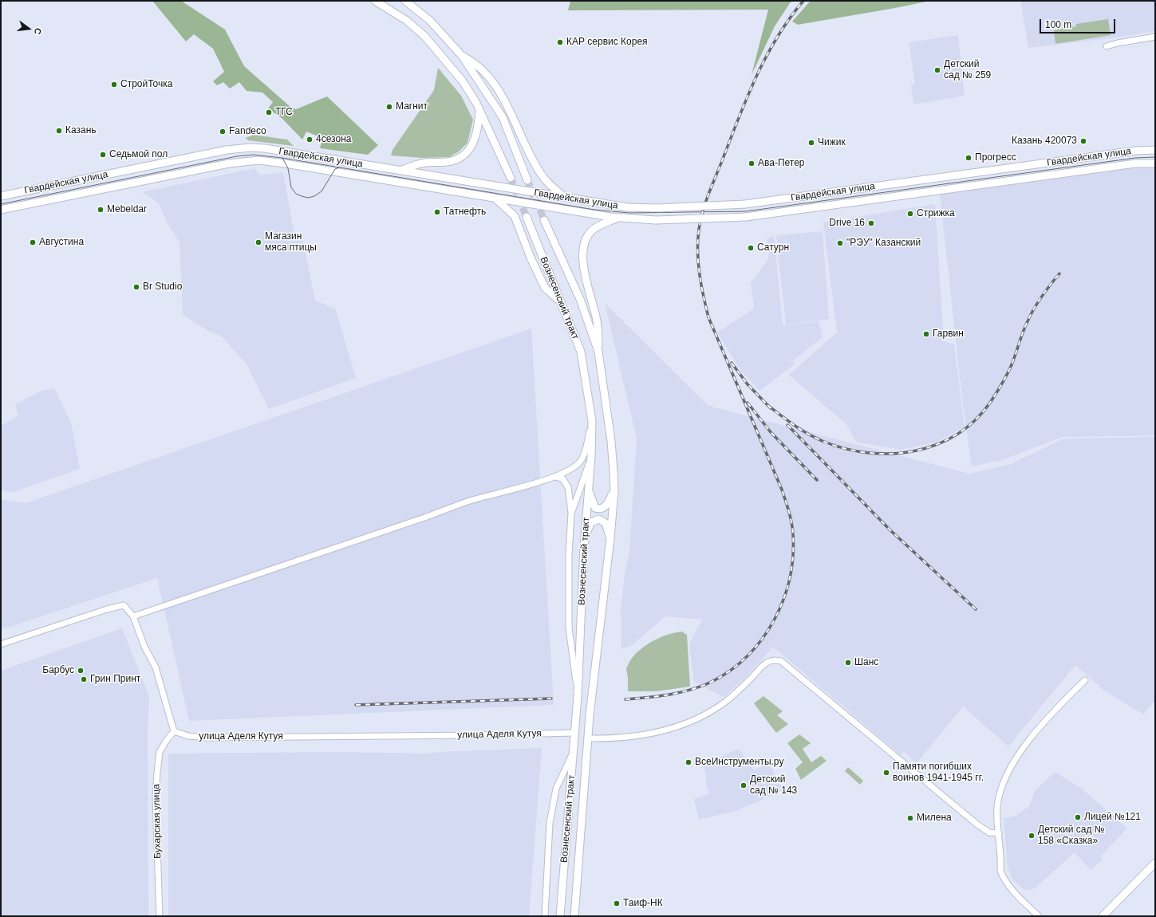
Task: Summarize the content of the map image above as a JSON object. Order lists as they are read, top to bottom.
{
  "streets": {
    "main road": ["Гвардейская улица", "Вознесенский тракт"],
    "street": ["улица Аделя Кутуя", "Бухарская улица"]
  },
  "crossings": [
    ["Вознесенский тракт", "улица Аделя Кутуя"],
    ["улица Аделя Кутуя", "Бухарская улица"]
  ],
  "places": [
    "КАР сервис Корея",
    "Детский сад № 259",
    "СтройТочка",
    "Магнит",
    "ТГС",
    "Казань",
    "Fandeco",
    "4сезона",
    "Казань 420073",
    "Чижик",
    "Седьмой пол",
    "Прогресс",
    "Ава-Петер",
    "Mebeldar",
    "Татнефть",
    "Стрижка",
    "Drive 16",
    "Августина",
    "Магазин мяса птицы",
    "\"РЭУ\" Казанский",
    "Сатурн",
    "Br Studio",
    "Гарвин",
    "Шанс",
    "Барбус",
    "Грин Принт",
    "ВсеИнструменты.ру",
    "Памяти погибших воинов 1941-1945 гг.",
    "Детский сад № 143",
    "Лицей №121",
    "Милена",
    "Детский сад № 158 «Сказка»",
    "Таиф-НК"
  ],
  "scale_bar": "100 m",
  "north": "right"
}
